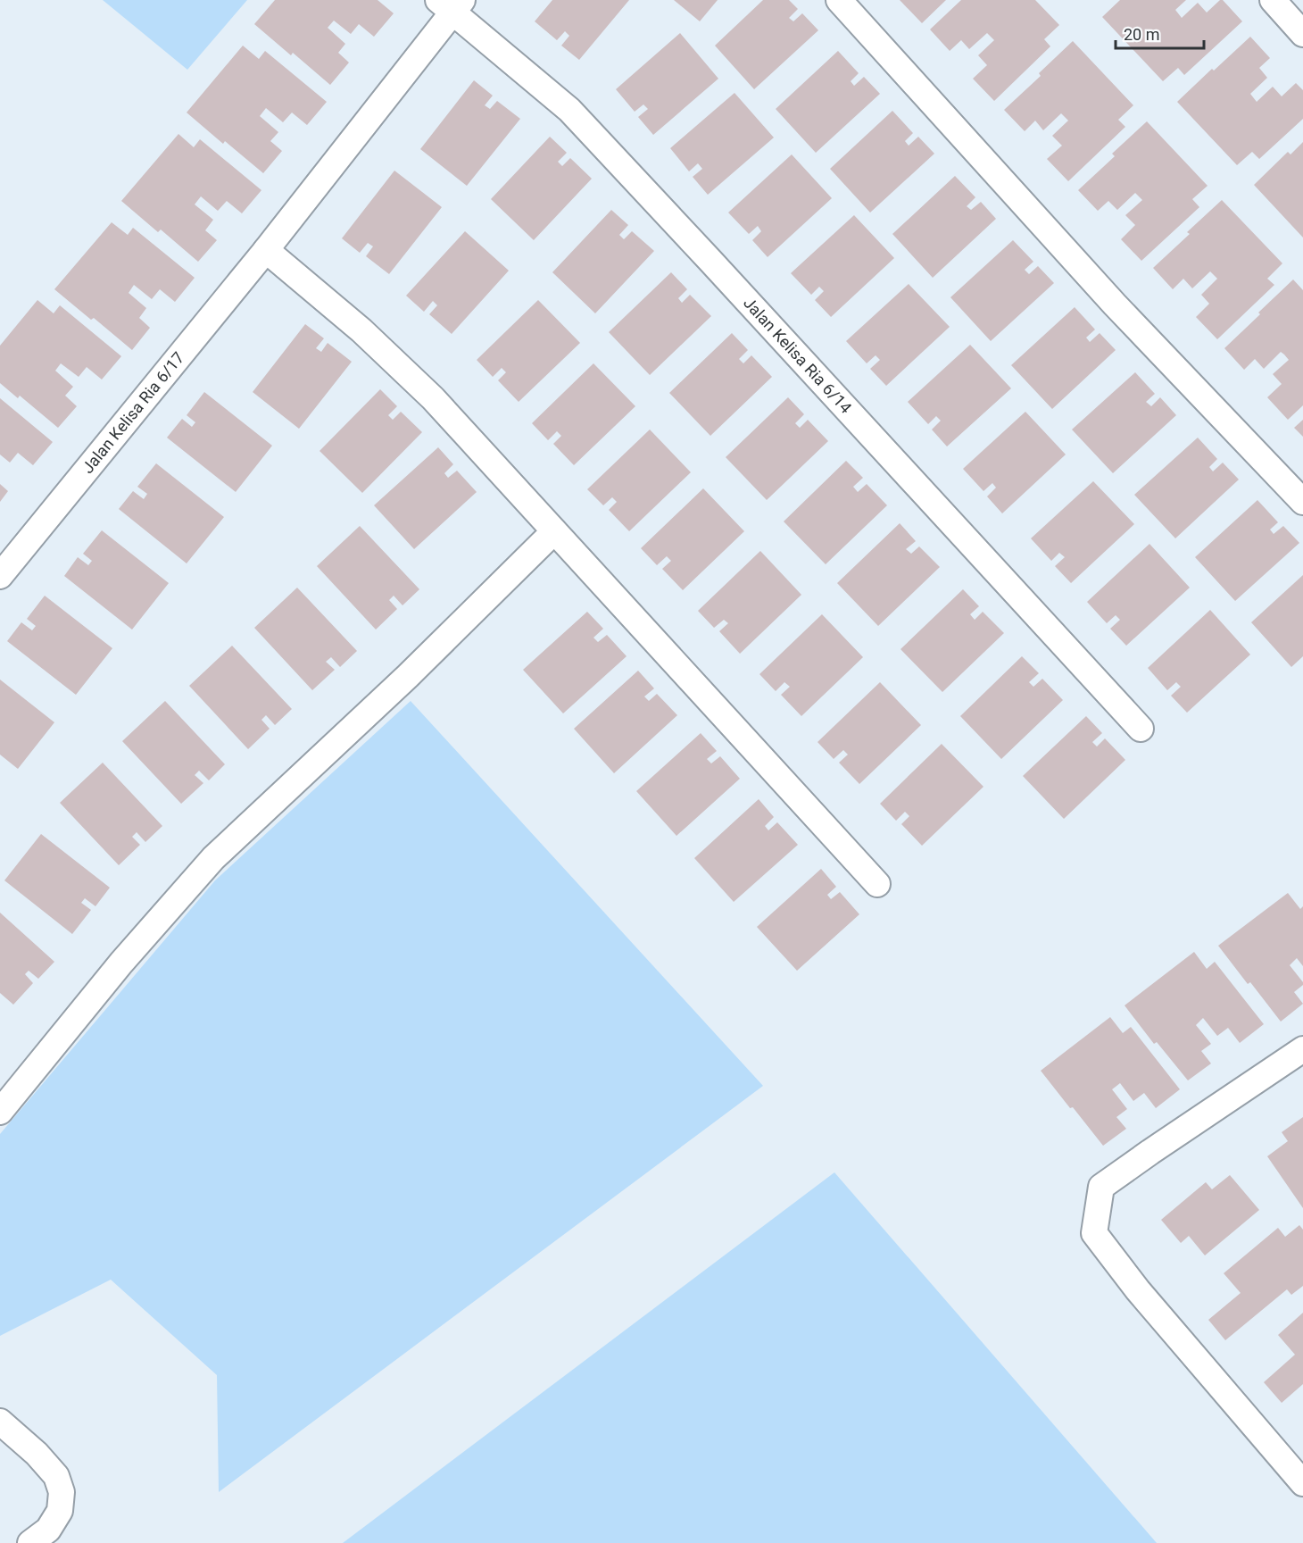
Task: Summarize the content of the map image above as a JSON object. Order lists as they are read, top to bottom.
{
  "streets": {
    "street": ["Jalan Kelisa Ria 6/14", "Jalan Kelisa Ria 6/17"]
  },
  "crossings": [
    ["Jalan Kelisa Ria 6/14", "Jalan Kelisa Ria 6/17"]
  ],
  "scale_bar": "20 m"
}
